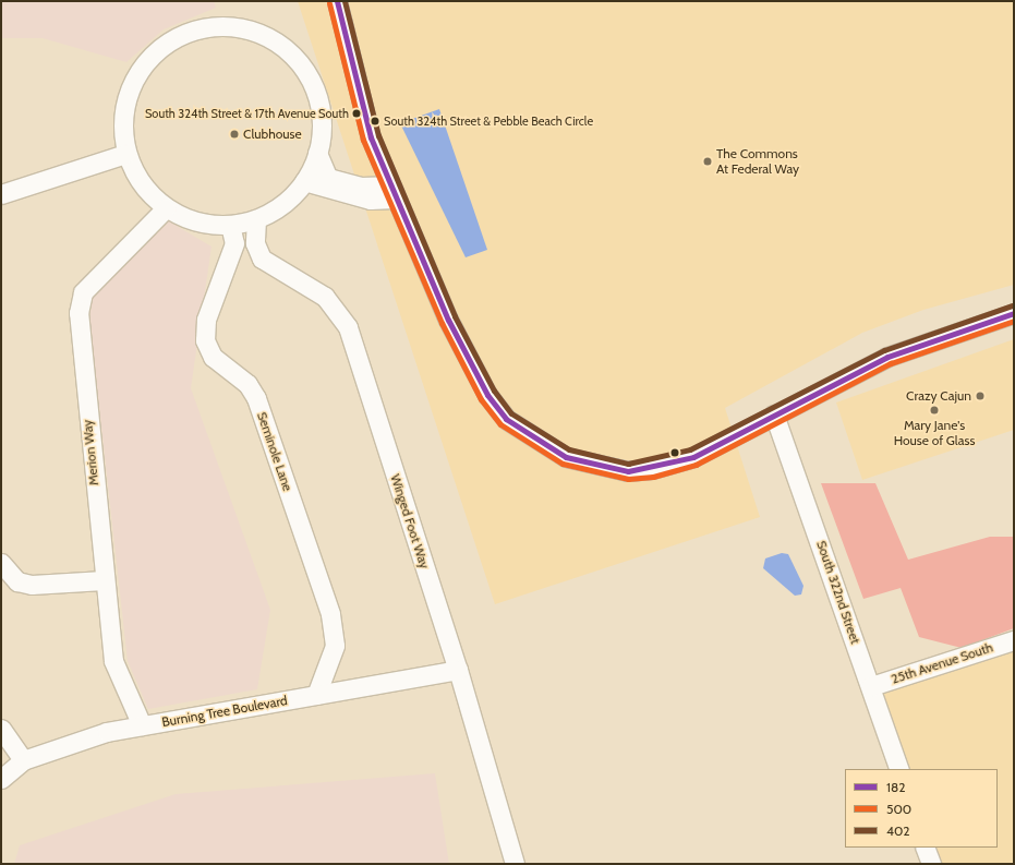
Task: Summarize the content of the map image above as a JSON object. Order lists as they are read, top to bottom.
{
  "streets": {
    "street": [
      "Seminole Lane",
      "Merion Way",
      "Winged Foot Way",
      "South 322nd Street",
      "25th Avenue South",
      "Burning Tree Boulevard"
    ]
  },
  "crossings": [
    ["Seminole Lane", "Winged Foot Way"],
    ["Seminole Lane", "Burning Tree Boulevard"],
    ["Merion Way", "Burning Tree Boulevard"],
    ["Winged Foot Way", "Burning Tree Boulevard"],
    ["South 322nd Street", "25th Avenue South"]
  ],
  "places": [
    "South 324th Street & 17th Avenue South",
    "South 324th Street & Pebble Beach Circle",
    "Clubhouse",
    "The Commons At Federal Way",
    "Crazy Cajun",
    "Mary Jane's House of Glass"
  ],
  "lines": ["transit line 182", "transit line 402", "transit line 500"],
  "legend": ["182", "500", "402"]
}
